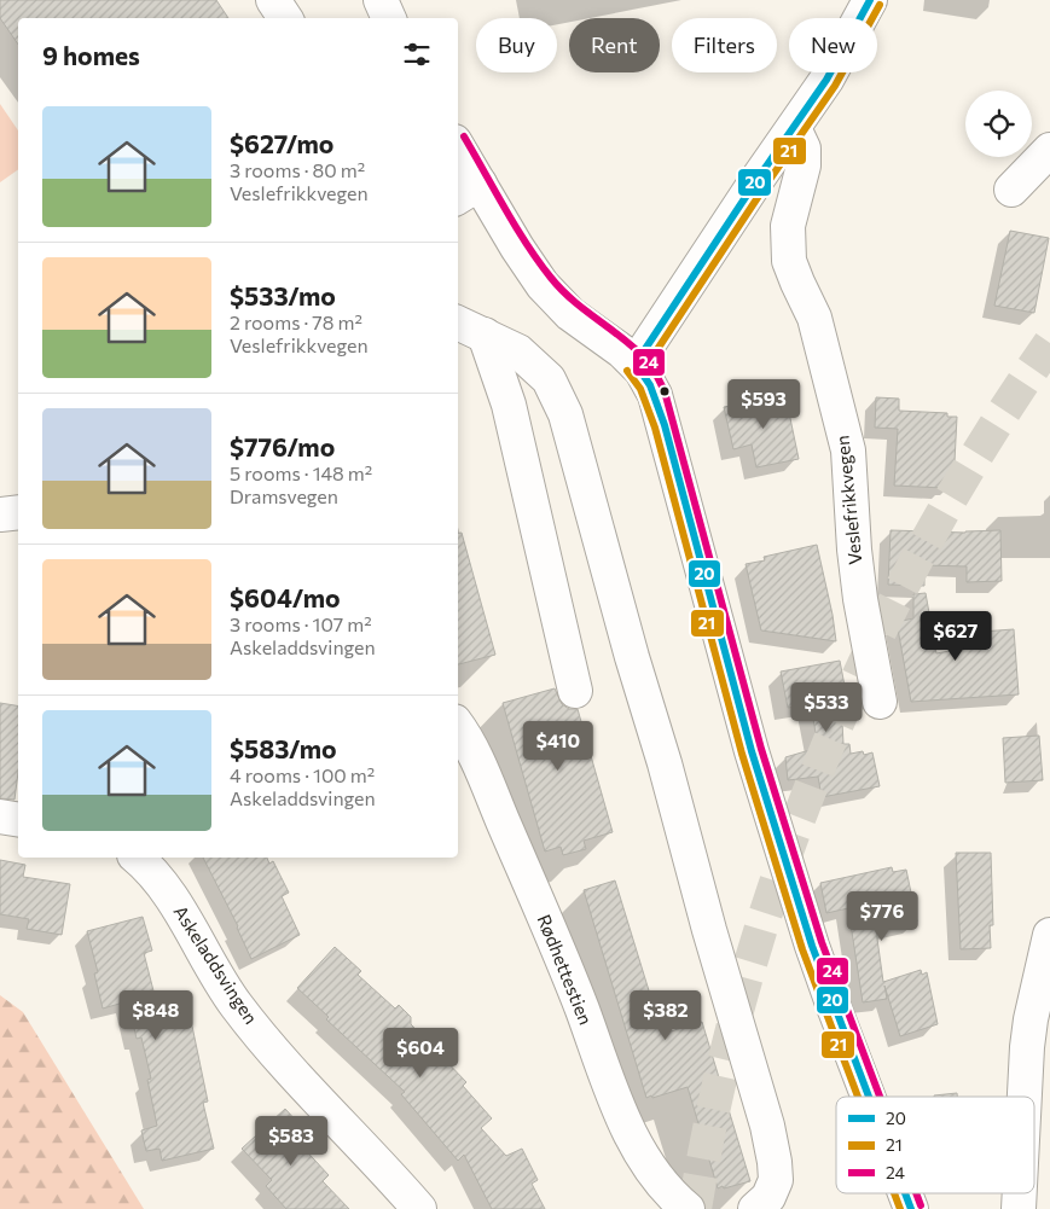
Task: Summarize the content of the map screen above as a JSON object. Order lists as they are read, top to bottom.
{
  "streets": {
    "street": ["Veslefrikkvegen", "Askeladdsvingen", "Rødhettestien"]
  },
  "lines": ["transit line 20", "transit line 21", "transit line 24"],
  "legend": ["20", "21", "24"],
  "page": {
    "chip": [
      "Buy",
      "Rent",
      "Filters",
      "New"
    ],
    "heading": "9 homes",
    "list": [
      {
        "name": "$627/mo",
        "note": "3 rooms · 80 m² · Veslefrikkvegen"
      },
      {
        "name": "$533/mo",
        "note": "2 rooms · 78 m² · Veslefrikkvegen"
      },
      {
        "name": "$776/mo",
        "note": "5 rooms · 148 m² · Dramsvegen"
      },
      {
        "name": "$604/mo",
        "note": "3 rooms · 107 m² · Askeladdsvingen"
      },
      {
        "name": "$583/mo",
        "note": "4 rooms · 100 m² · Askeladdsvingen"
      }
    ],
    "price": [
      "$593",
      "$627",
      "$533",
      "$410",
      "$776",
      "$848",
      "$382",
      "$604",
      "$583"
    ]
  }
}
